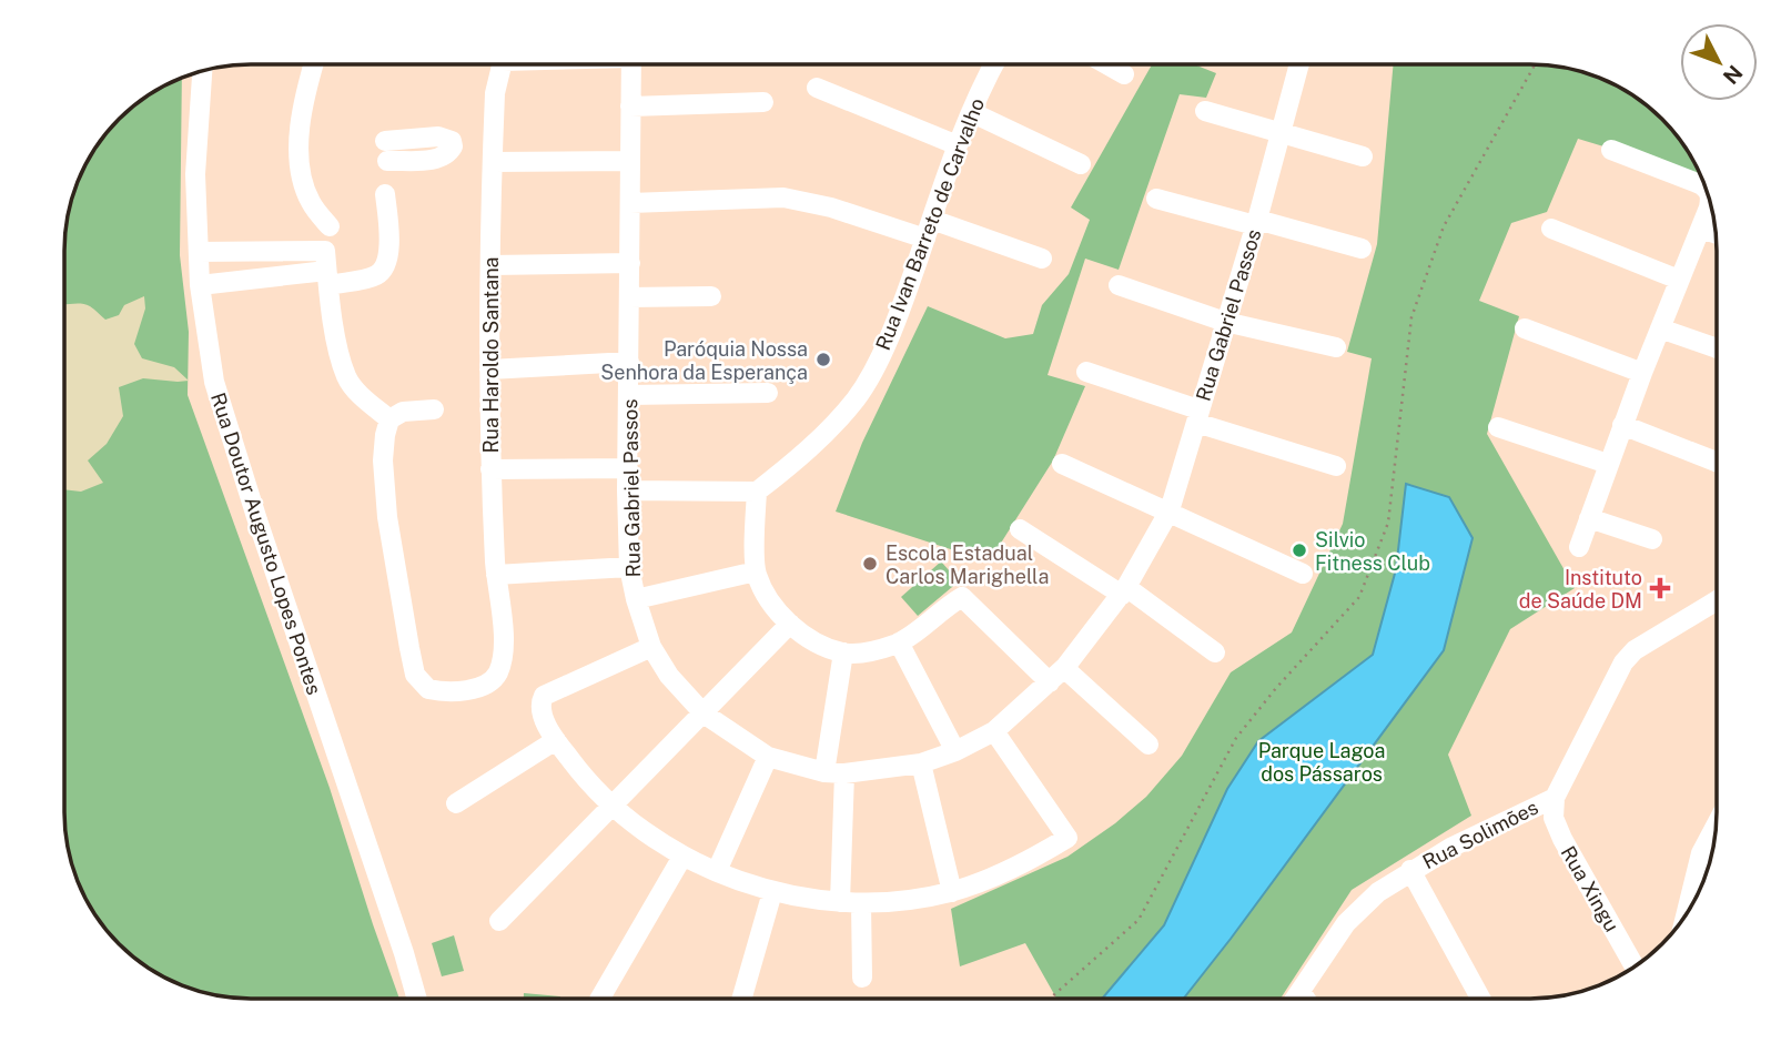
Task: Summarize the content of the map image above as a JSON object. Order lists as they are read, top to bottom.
{
  "streets": {
    "street": [
      "Rua Ivan Barreto de Carvalho",
      "Rua Gabriel Passos",
      "Rua Haroldo Santana",
      "Rua Doutor Augusto Lopes Pontes",
      "Rua Solimões",
      "Rua Xingu"
    ]
  },
  "crossings": [
    ["Rua Solimões", "Rua Xingu"]
  ],
  "parks": ["Parque Lagoa dos Pássaros"],
  "places": {
    "other": ["Paróquia Nossa Senhora da Esperança", "Silvio Fitness Club", "Escola Estadual Carlos Marighella"],
    "health": ["Instituto de Saúde DM"]
  },
  "north": "bottom right"
}
